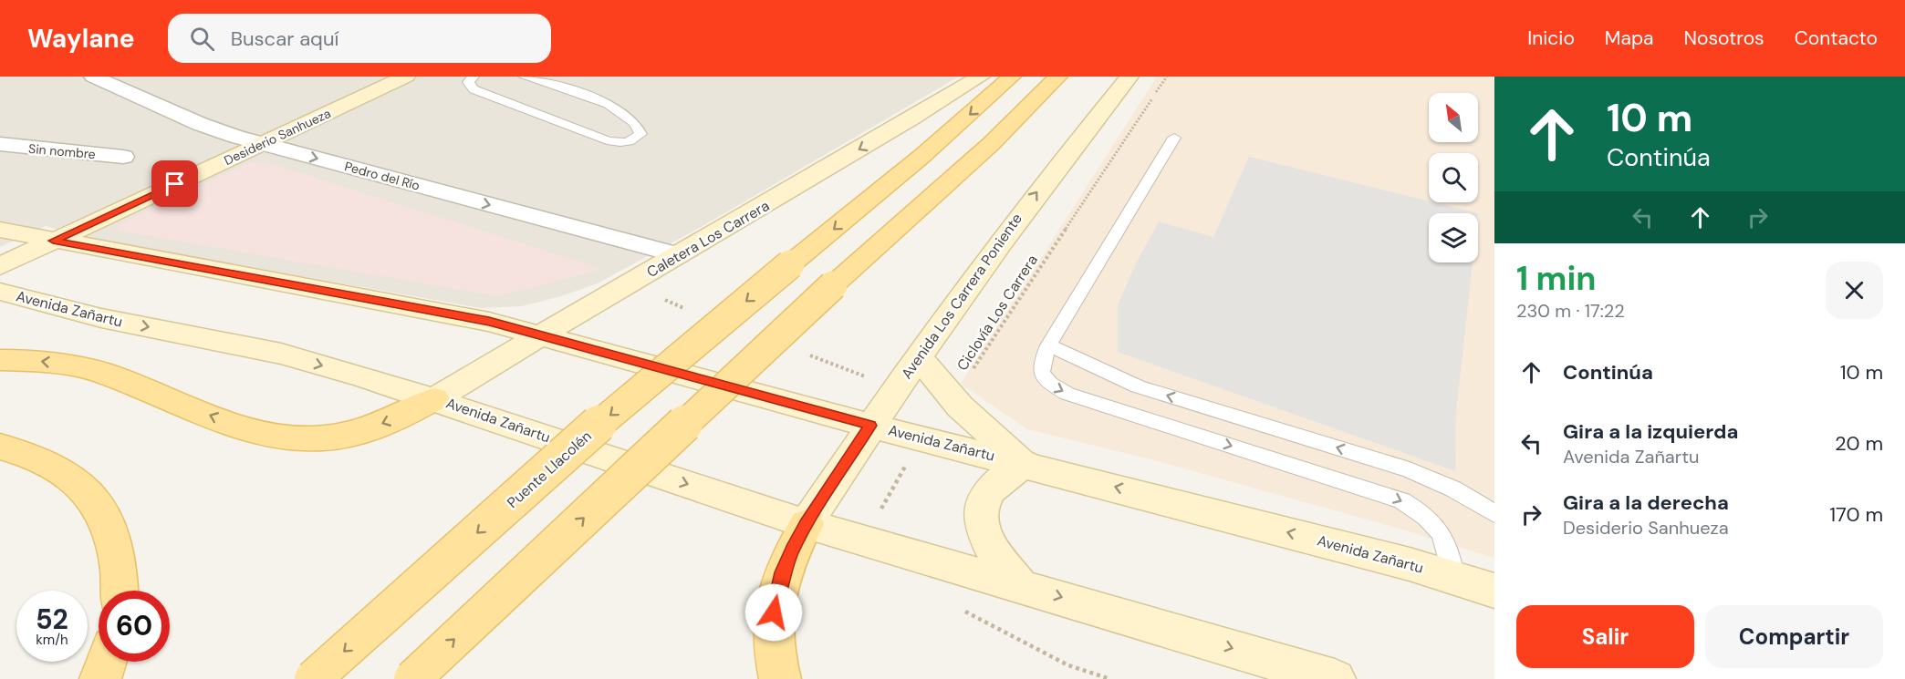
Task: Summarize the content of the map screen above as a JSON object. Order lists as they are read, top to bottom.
{
  "streets": {
    "main road": ["Puente Llacolén"],
    "street": [
      "Desiderio Sanhueza",
      "Sin nombre",
      "Pedro del Río",
      "Caletera Los Carrera",
      "Avenida Los Carrera Poniente",
      "Avenida Zañartu"
    ],
    "path": ["Ciclovía Los Carrera"]
  },
  "crossings": [
    ["Desiderio Sanhueza", "Pedro del Río"],
    ["Desiderio Sanhueza", "Avenida Zañartu"],
    ["Pedro del Río", "Caletera Los Carrera"],
    ["Caletera Los Carrera", "Avenida Zañartu"],
    ["Avenida Los Carrera Poniente", "Avenida Zañartu"]
  ],
  "one_way": ["Pedro del Río", "Caletera Los Carrera", "Avenida Los Carrera Poniente"],
  "north": "top left",
  "page": {
    "header": "Waylane",
    "search": "Buscar aquí",
    "nav": [
      "Inicio",
      "Mapa",
      "Nosotros",
      "Contacto"
    ],
    "turn": ["10 m", "Continúa"],
    "heading": ["1 min", "230 m · 17:22"],
    "list": [
      {
        "name": "Continúa",
        "value": "10 m"
      },
      {
        "name": "Gira a la izquierda",
        "note": "Avenida Zañartu",
        "value": "20 m"
      },
      {
        "name": "Gira a la derecha",
        "note": "Desiderio Sanhueza",
        "value": "170 m"
      }
    ],
    "speed": "52 km/h",
    "limit": "60",
    "buttons": ["Salir", "Compartir"]
  }
}
